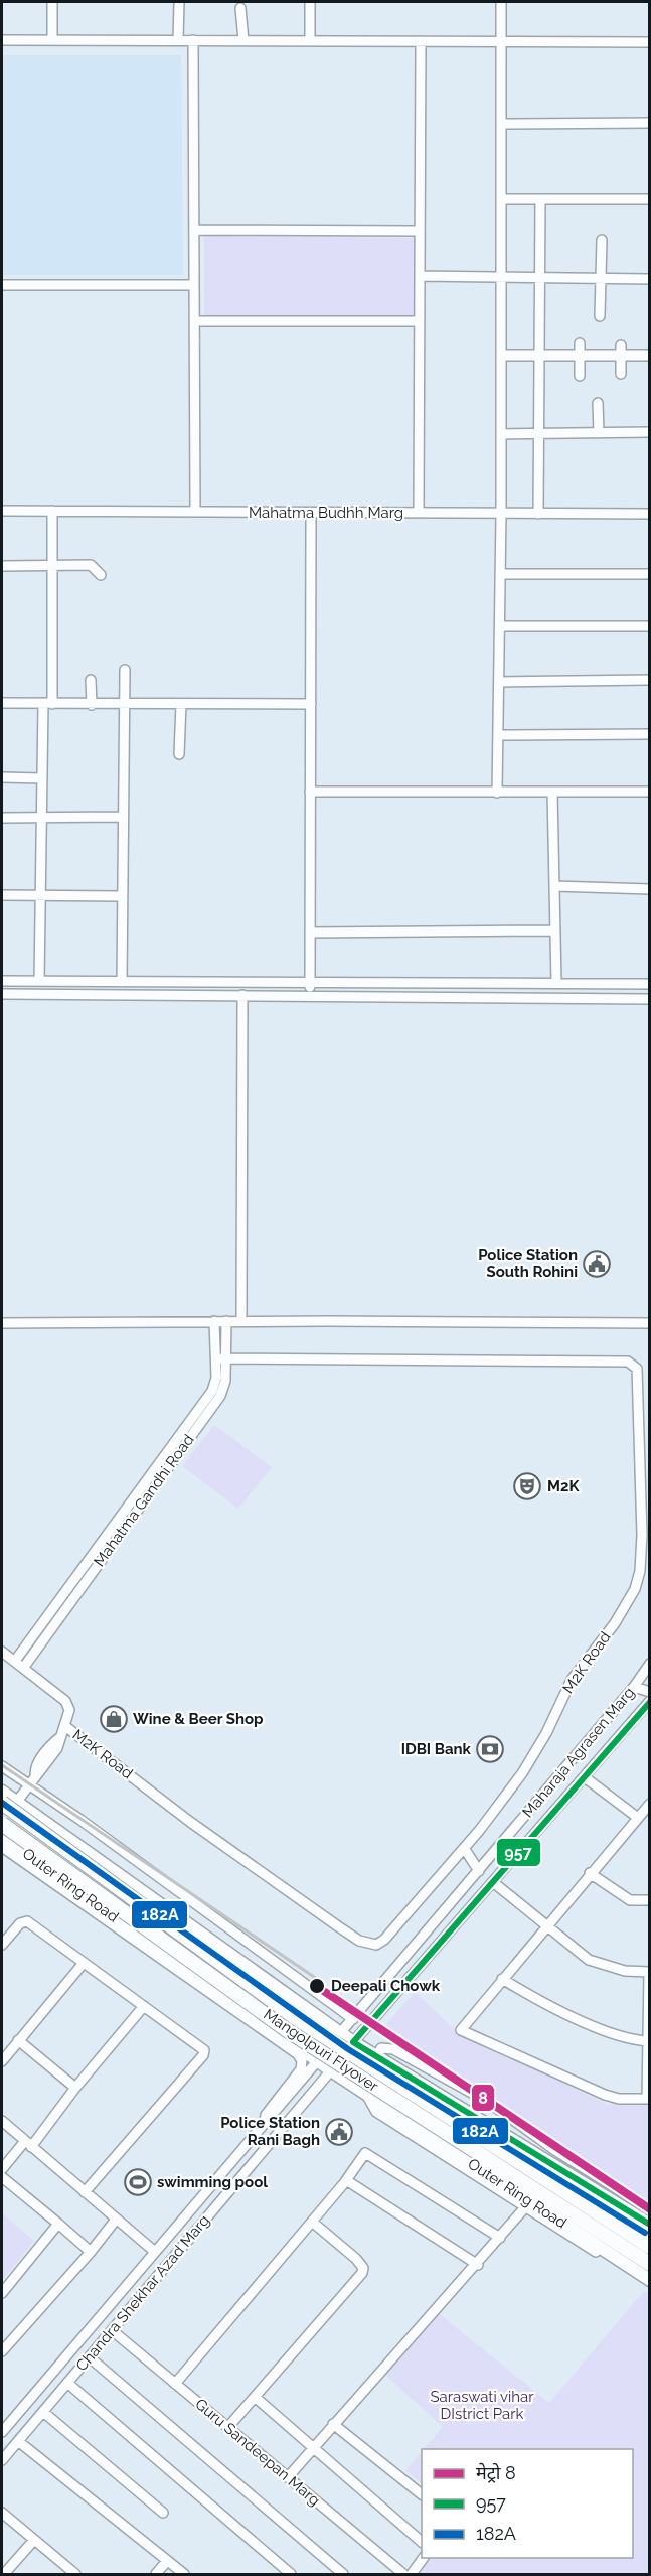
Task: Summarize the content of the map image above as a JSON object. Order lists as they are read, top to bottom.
{
  "streets": {
    "highway": ["Mangolpuri Flyover"],
    "main road": ["Outer Ring Road"],
    "street": [
      "Mahatma Budhh Marg",
      "Mahatma Gandhi Road",
      "M2K Road",
      "Maharaja Agrasen Marg",
      "Chandra Shekhar Azad Marg",
      "Guru Sandeepan Marg"
    ]
  },
  "crossings": [
    ["Mahatma Gandhi Road", "M2K Road"],
    ["Outer Ring Road", "Chandra Shekhar Azad Marg"],
    ["Chandra Shekhar Azad Marg", "Guru Sandeepan Marg"]
  ],
  "parks": ["Saraswati vihar DIstrict Park"],
  "places": {
    "public building": ["Police Station South Rohini", "Police Station Rani Bagh"],
    "theatre": ["M2K"],
    "shop": ["Wine & Beer Shop"],
    "bank": ["IDBI Bank"],
    "other": ["Deepali Chowk"],
    "sports": ["swimming pool"]
  },
  "lines": ["transit line 957", "transit line 182A", "metro line 8"],
  "legend": ["मेट्रो 8", "957", "182A"]
}
